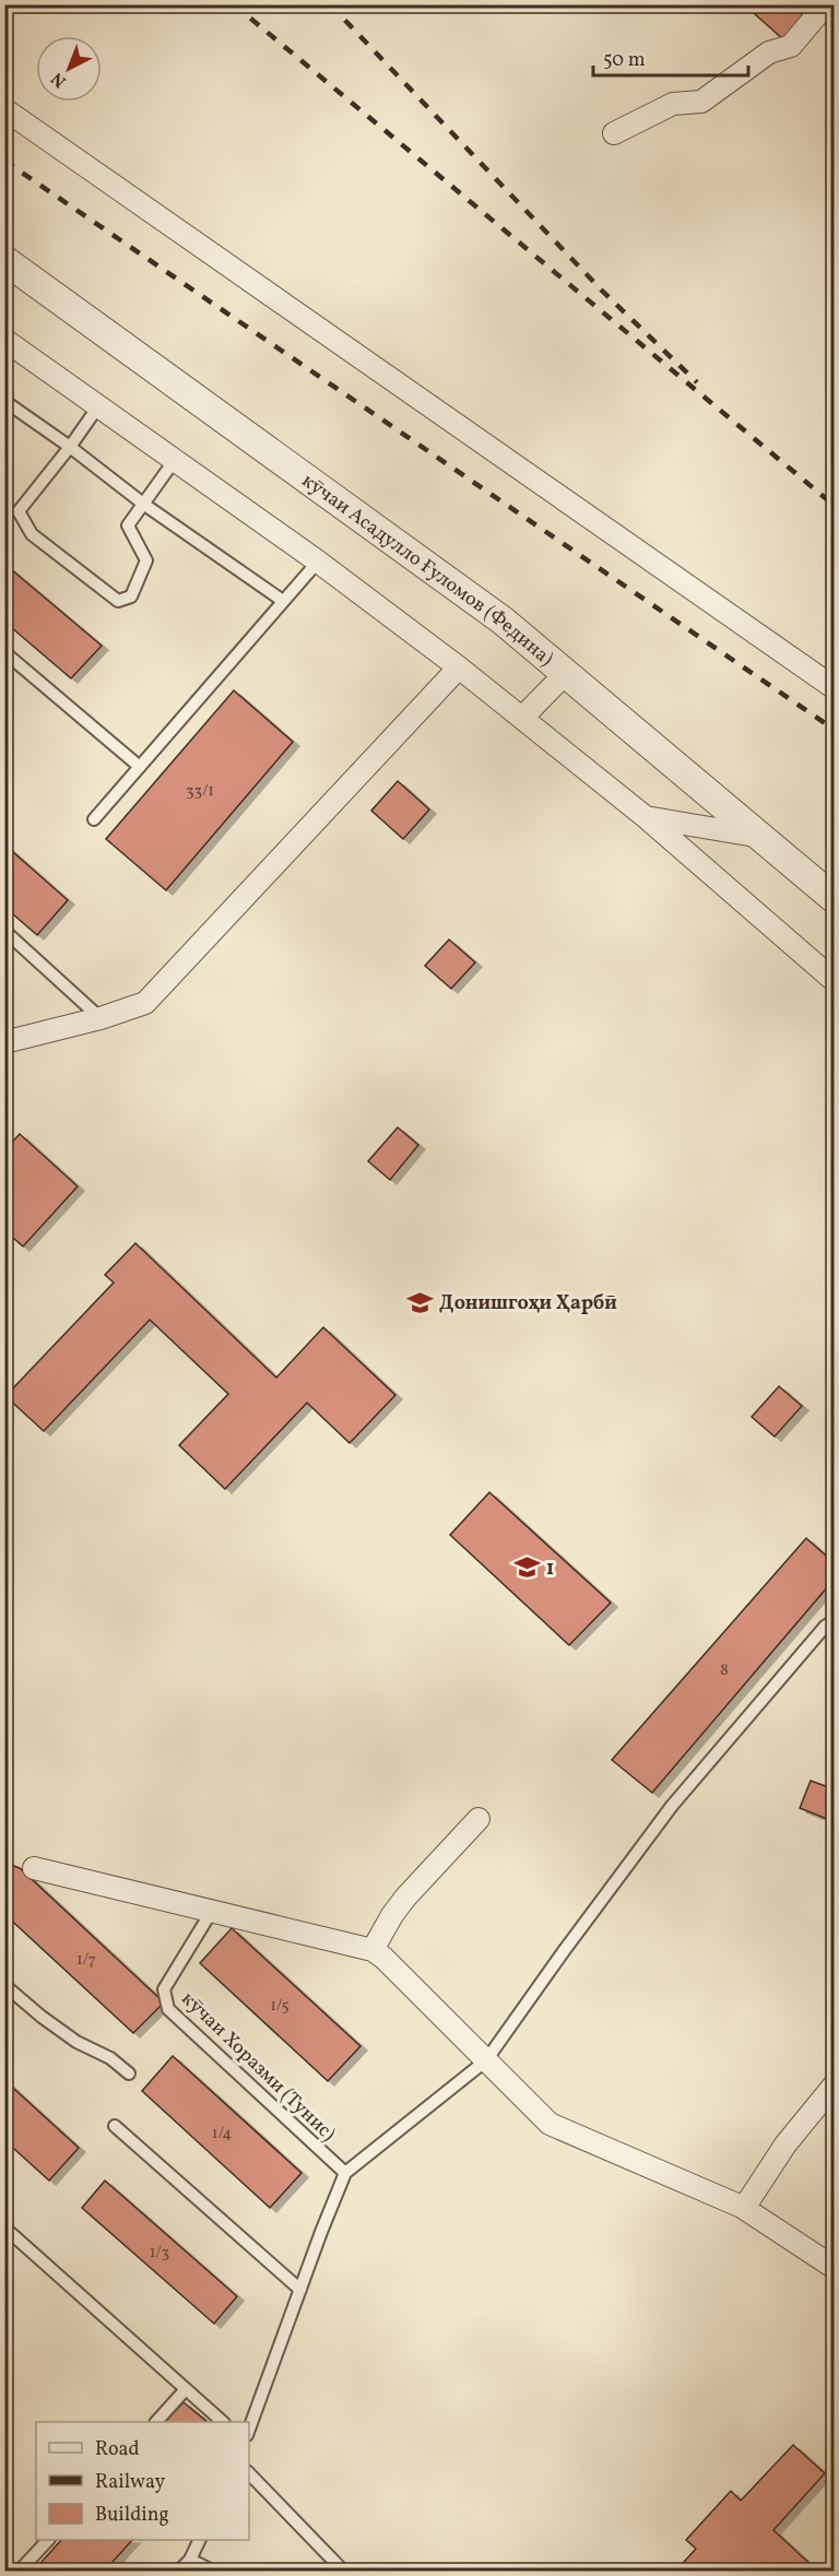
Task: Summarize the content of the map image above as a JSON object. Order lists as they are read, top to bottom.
{
  "streets": {
    "street": ["кӯчаи Асадулло Ғуломов (Федина)"],
    "lane": ["кӯчаи Хоразми (Тунис)"]
  },
  "places": {
    "school or university": ["Донишгоҳи Ҳарбӣ", "1"]
  },
  "house_numbers": [
    "33/1",
    "8",
    "1/7",
    "1/5",
    "1/4",
    "1/3"
  ],
  "legend": ["Road", "Railway", "Building"],
  "scale_bar": "50 m",
  "north": "bottom left"
}
